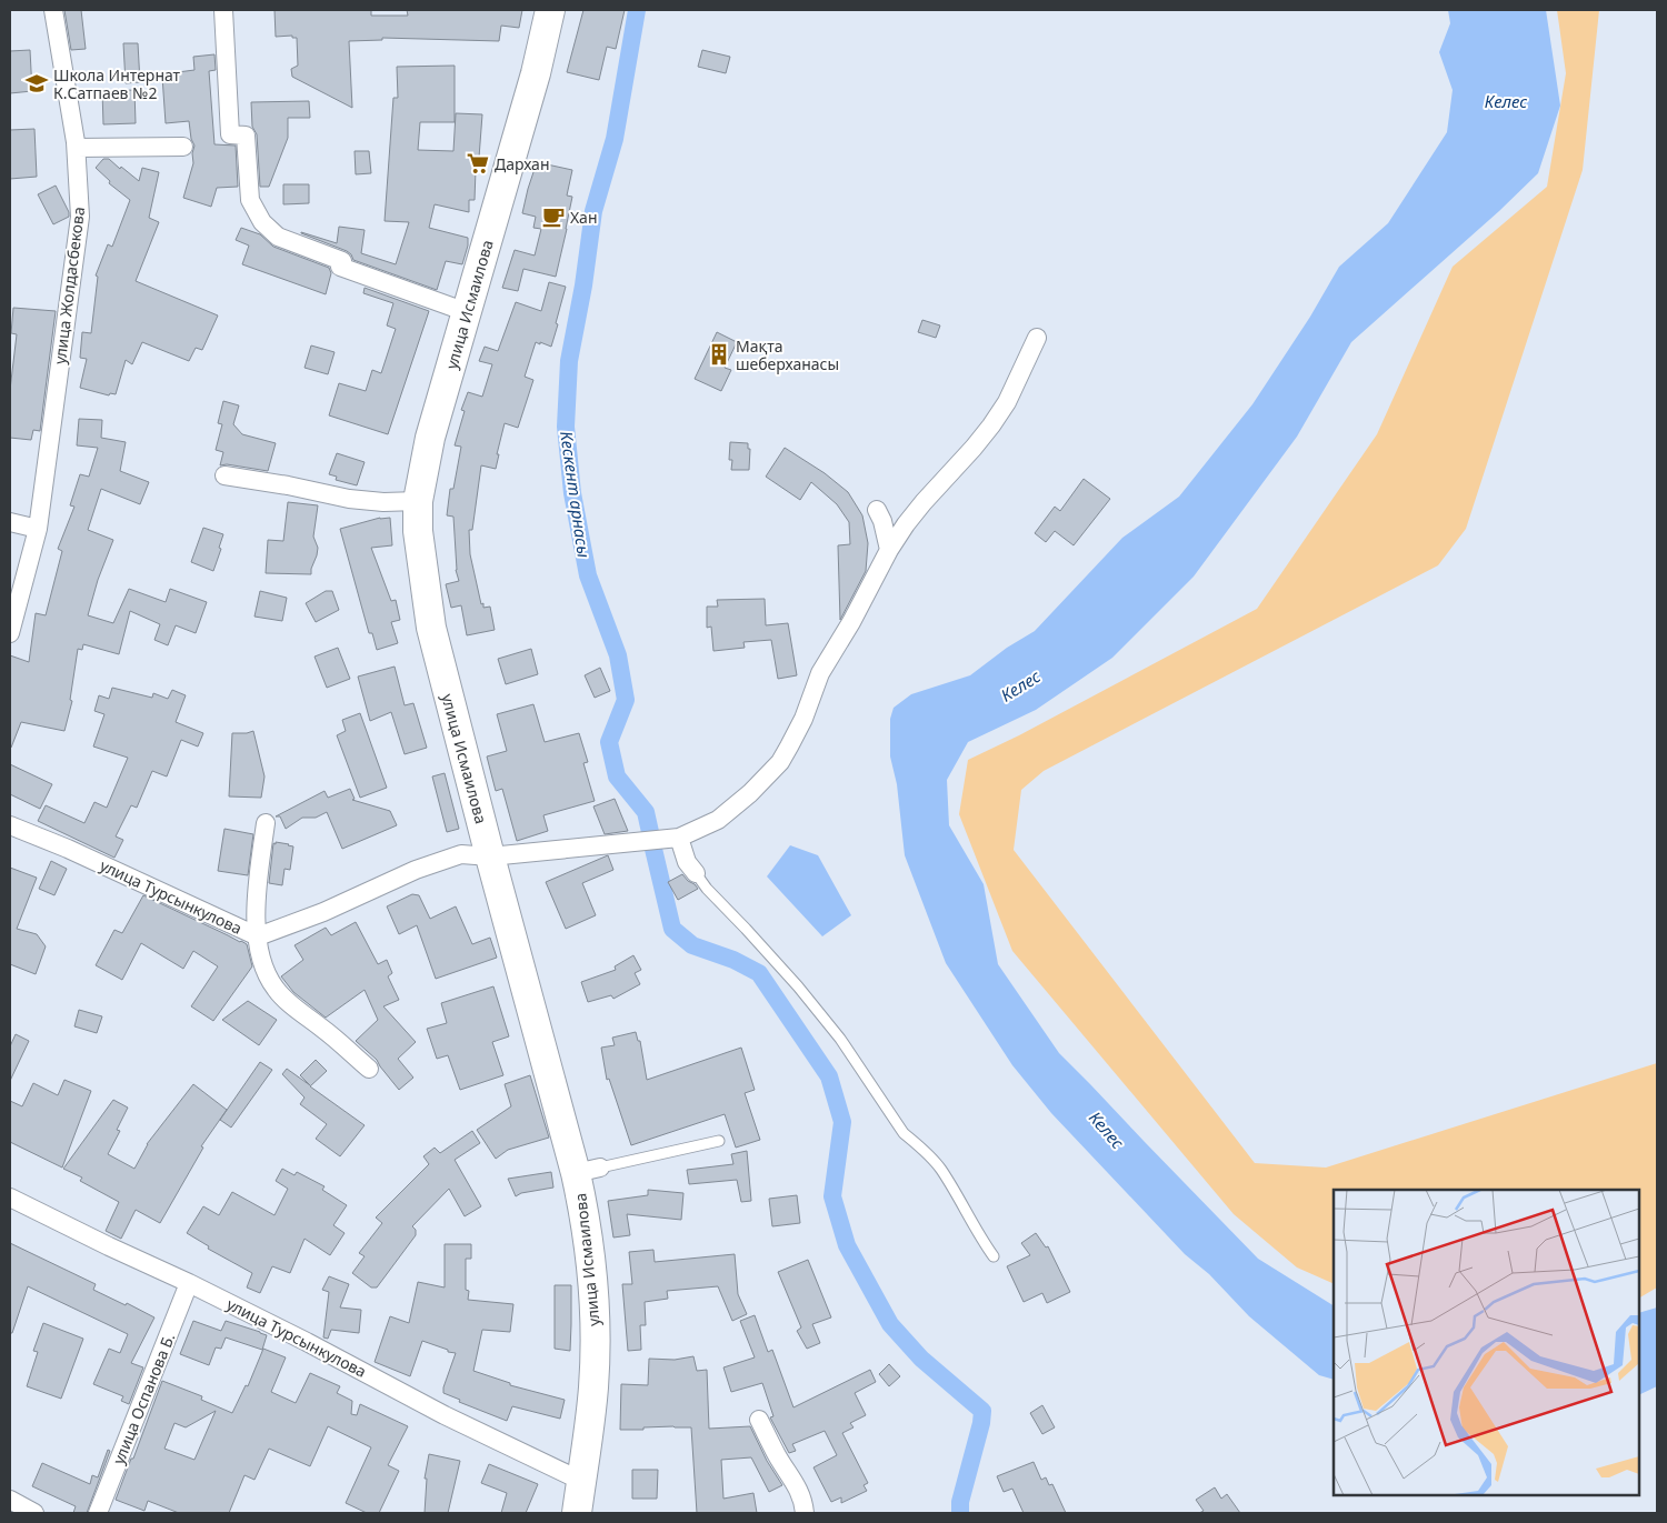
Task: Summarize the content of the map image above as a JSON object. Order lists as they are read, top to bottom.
{
  "streets": {
    "main road": ["улица Исмаилова"],
    "street": ["улица Жолдасбекова", "улица Турсынкулова", "улица Оспанова Б."]
  },
  "crossings": [
    ["улица Исмаилова", "улица Турсынкулова"],
    ["улица Турсынкулова", "улица Оспанова Б."]
  ],
  "water": ["Келес", "Кескент арнасы"],
  "places": {
    "school or university": ["Школа Интернат К.Сатпаев №2"],
    "supermarket": ["Дархан"],
    "cafe": ["Хан"],
    "building": ["Мақта шеберханасы"]
  }
}
